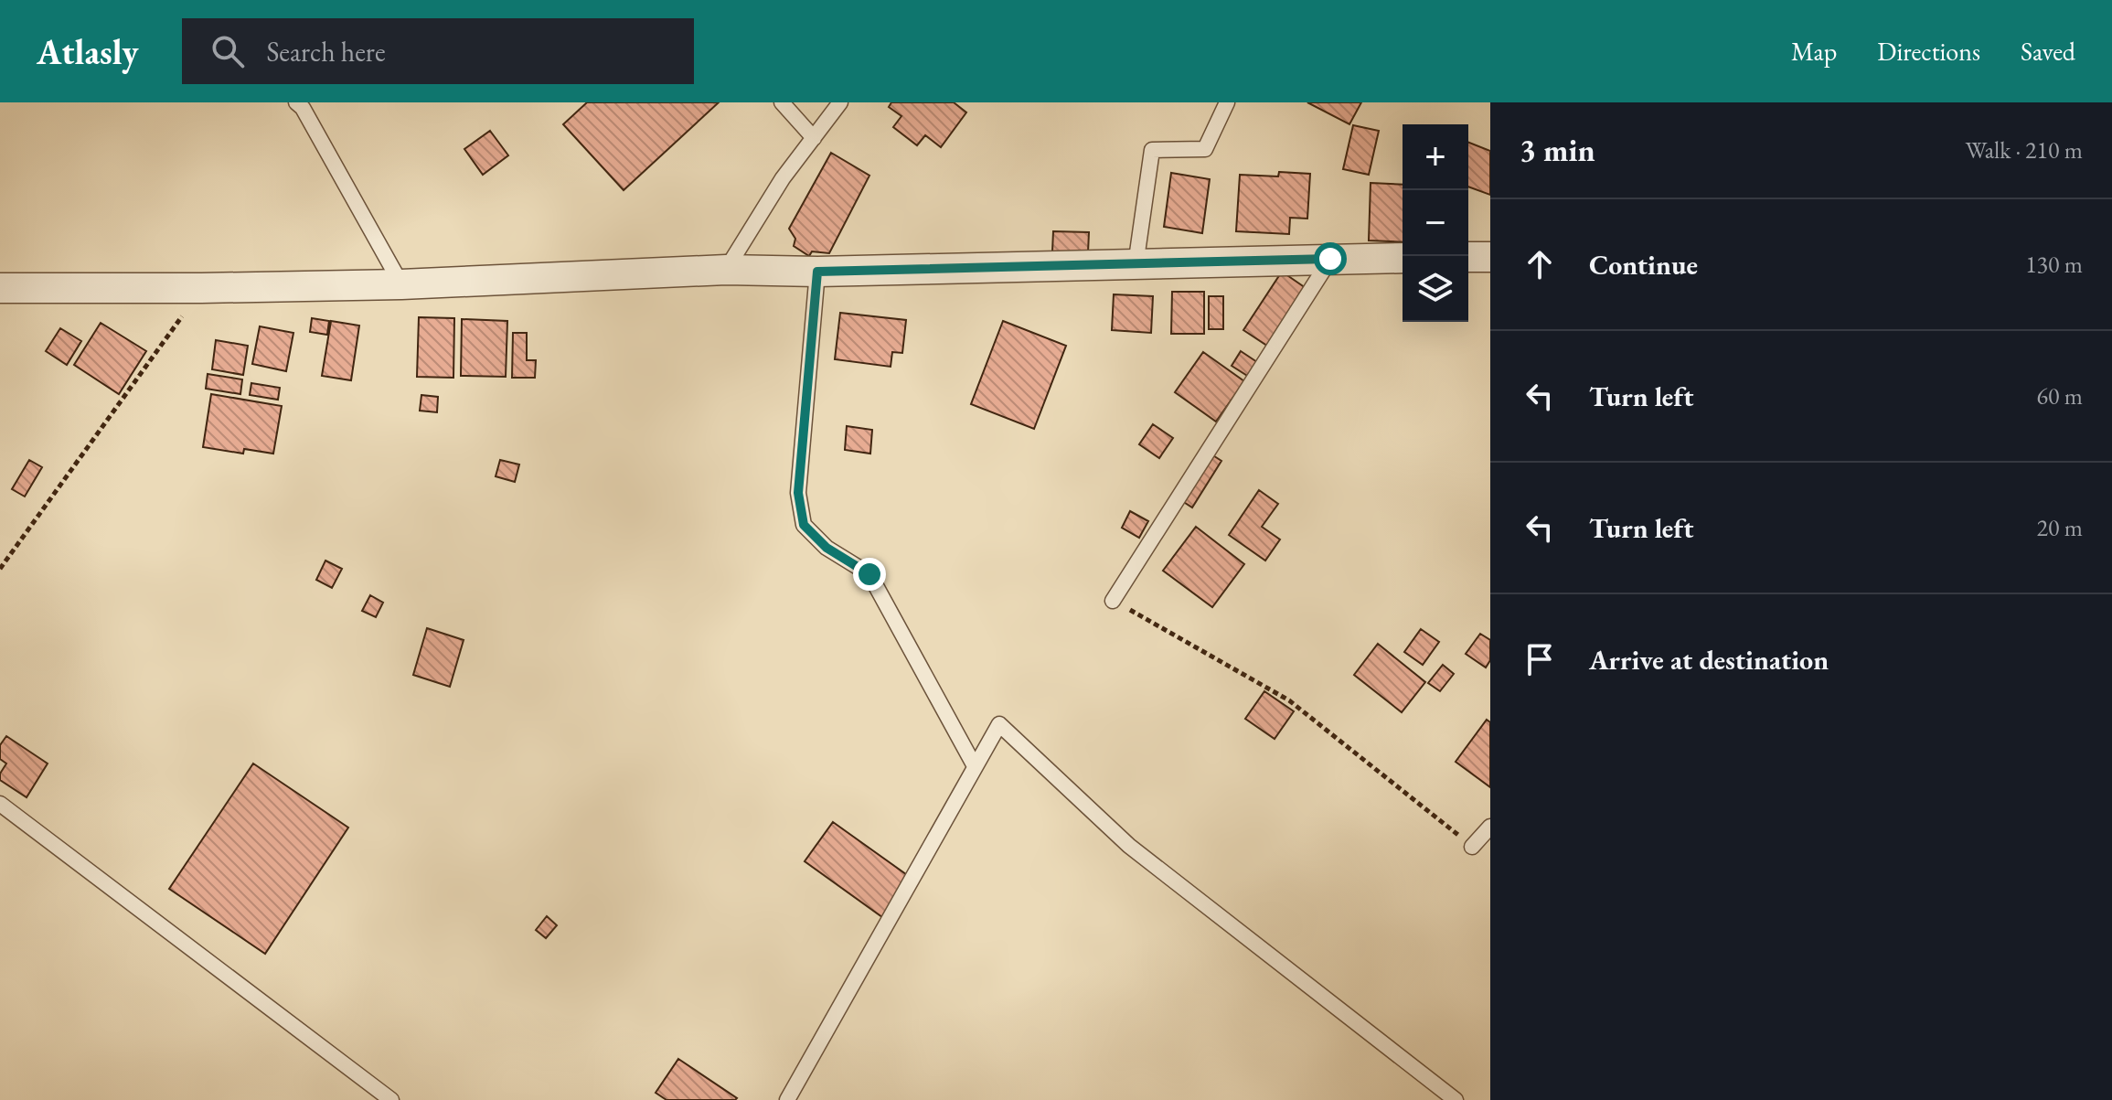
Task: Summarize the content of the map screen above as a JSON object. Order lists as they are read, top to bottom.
{
  "page": {
    "header": "Atlasly",
    "search": "Search here",
    "nav": ["Map", "Directions", "Saved"],
    "heading": ["3 min", "Walk · 210 m"],
    "map_buttons": ["+", "−"],
    "list": [
      ["Continue", "130 m"],
      ["Turn left", "60 m"],
      ["Turn left", "20 m"],
      "Arrive at destination"
    ]
  }
}
